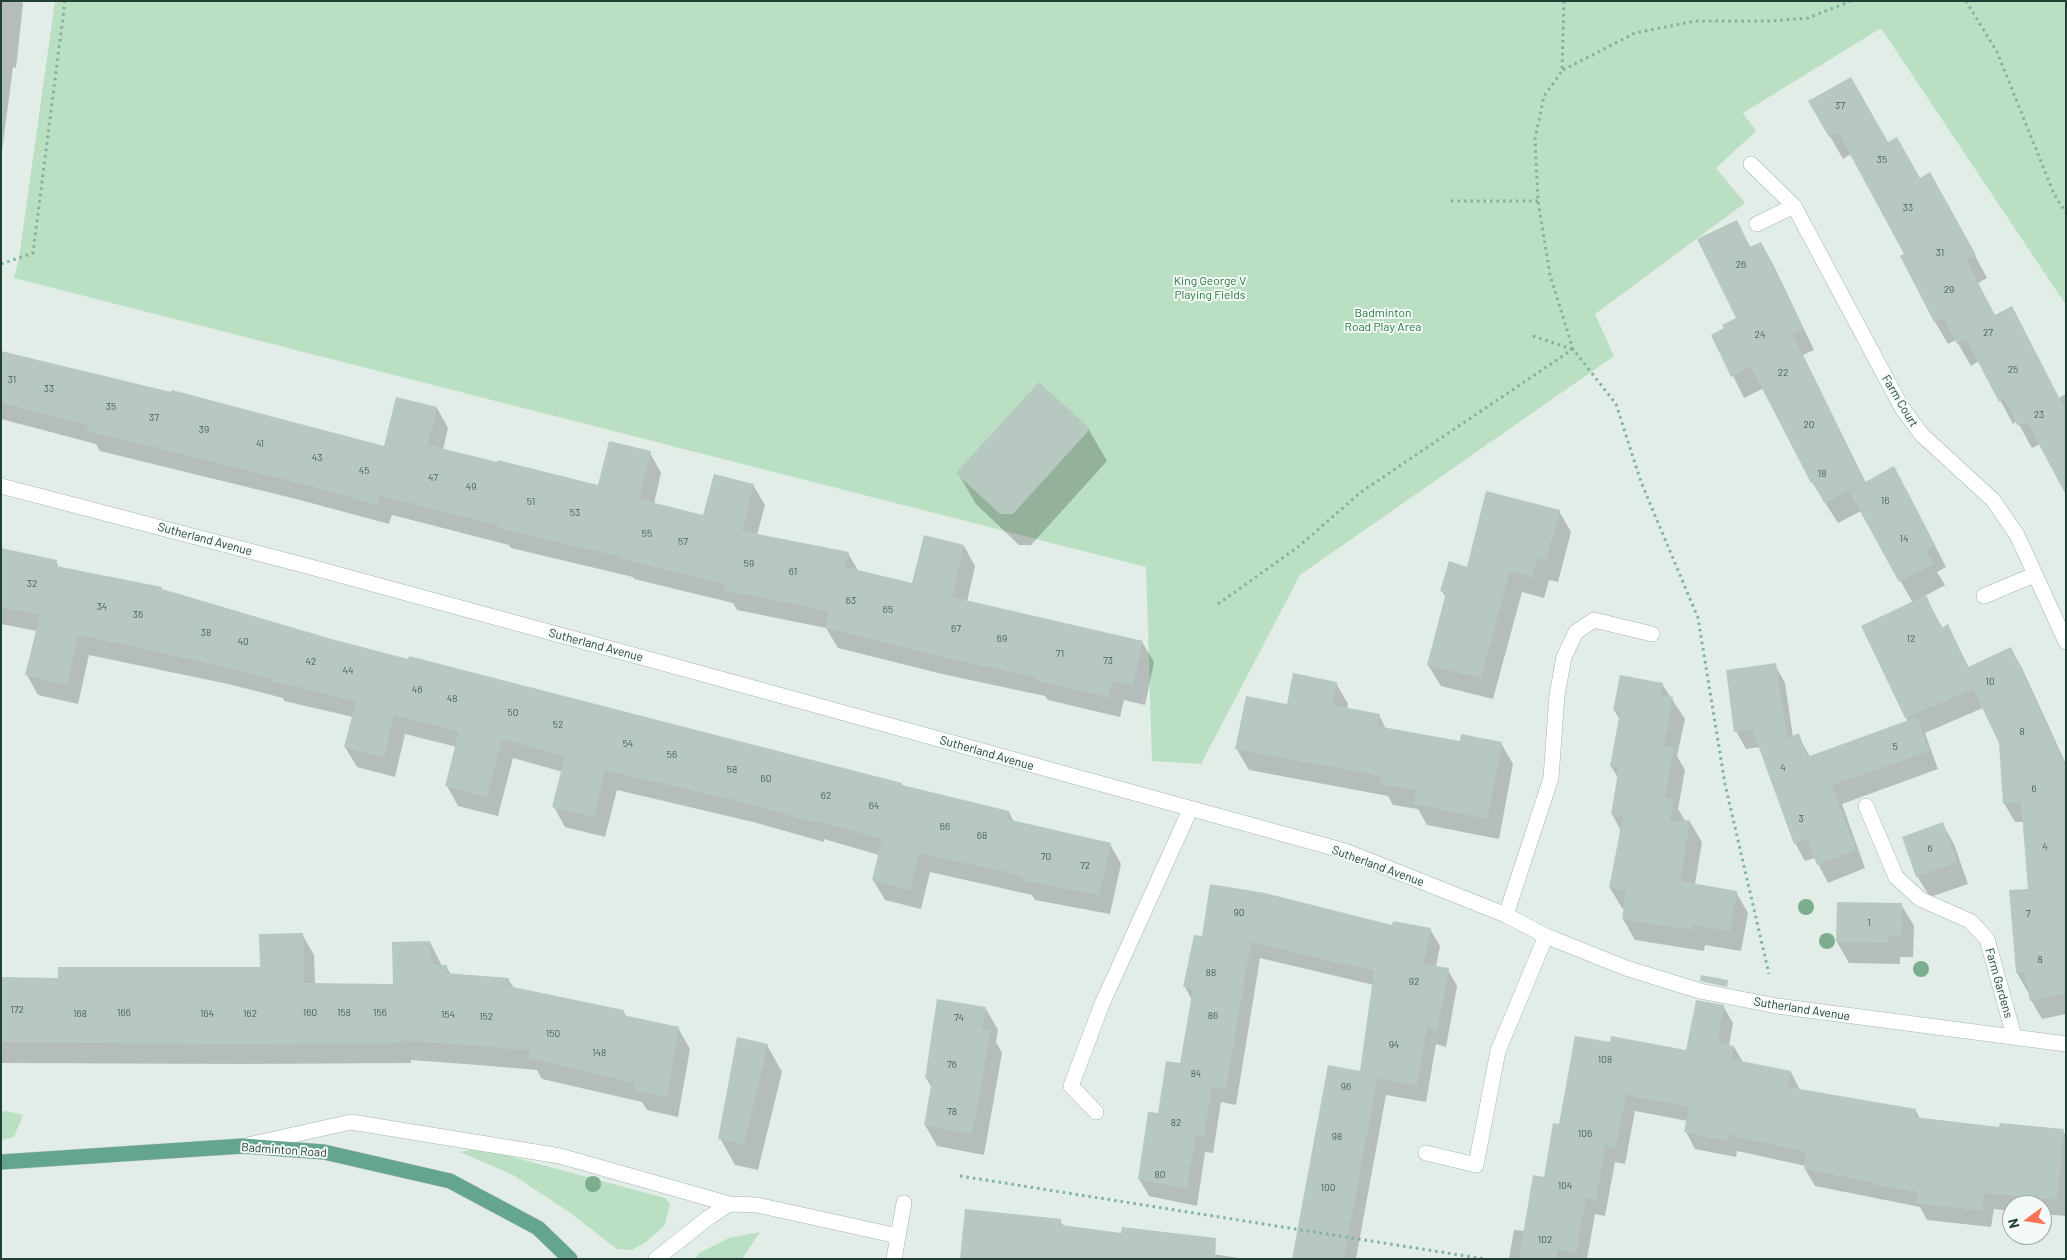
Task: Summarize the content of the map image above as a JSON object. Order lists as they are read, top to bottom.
{
  "streets": {
    "main road": ["Badminton Road"],
    "street": ["Farm Court", "Sutherland Avenue", "Farm Gardens"]
  },
  "crossings": [
    ["Sutherland Avenue", "Farm Gardens"]
  ],
  "parks": ["King George V Playing Fields", "Badminton Road Play Area"],
  "house_numbers": [
    "37",
    "35",
    "33",
    "31",
    "26",
    "29",
    "27",
    "24",
    "25",
    "22",
    "31",
    "33",
    "35",
    "23",
    "37",
    "20",
    "39",
    "41",
    "43",
    "45",
    "18",
    "47",
    "49",
    "16",
    "51",
    "53",
    "55",
    "14",
    "57",
    "59",
    "61",
    "32",
    "63",
    "34",
    "65",
    "36",
    "67",
    "38",
    "69",
    "12",
    "40",
    "71",
    "73",
    "42",
    "44",
    "10",
    "46",
    "48",
    "50",
    "52",
    "8",
    "54",
    "5",
    "56",
    "4",
    "58",
    "60",
    "6",
    "62",
    "64",
    "3",
    "66",
    "68",
    "4",
    "6",
    "70",
    "72",
    "90",
    "7",
    "1",
    "8",
    "88",
    "92",
    "172",
    "166",
    "160",
    "158",
    "156",
    "168",
    "164",
    "162",
    "154",
    "86",
    "152",
    "74",
    "150",
    "94",
    "148",
    "108",
    "76",
    "84",
    "96",
    "78",
    "82",
    "106",
    "98",
    "80",
    "104",
    "100",
    "102"
  ],
  "north": "left"
}
